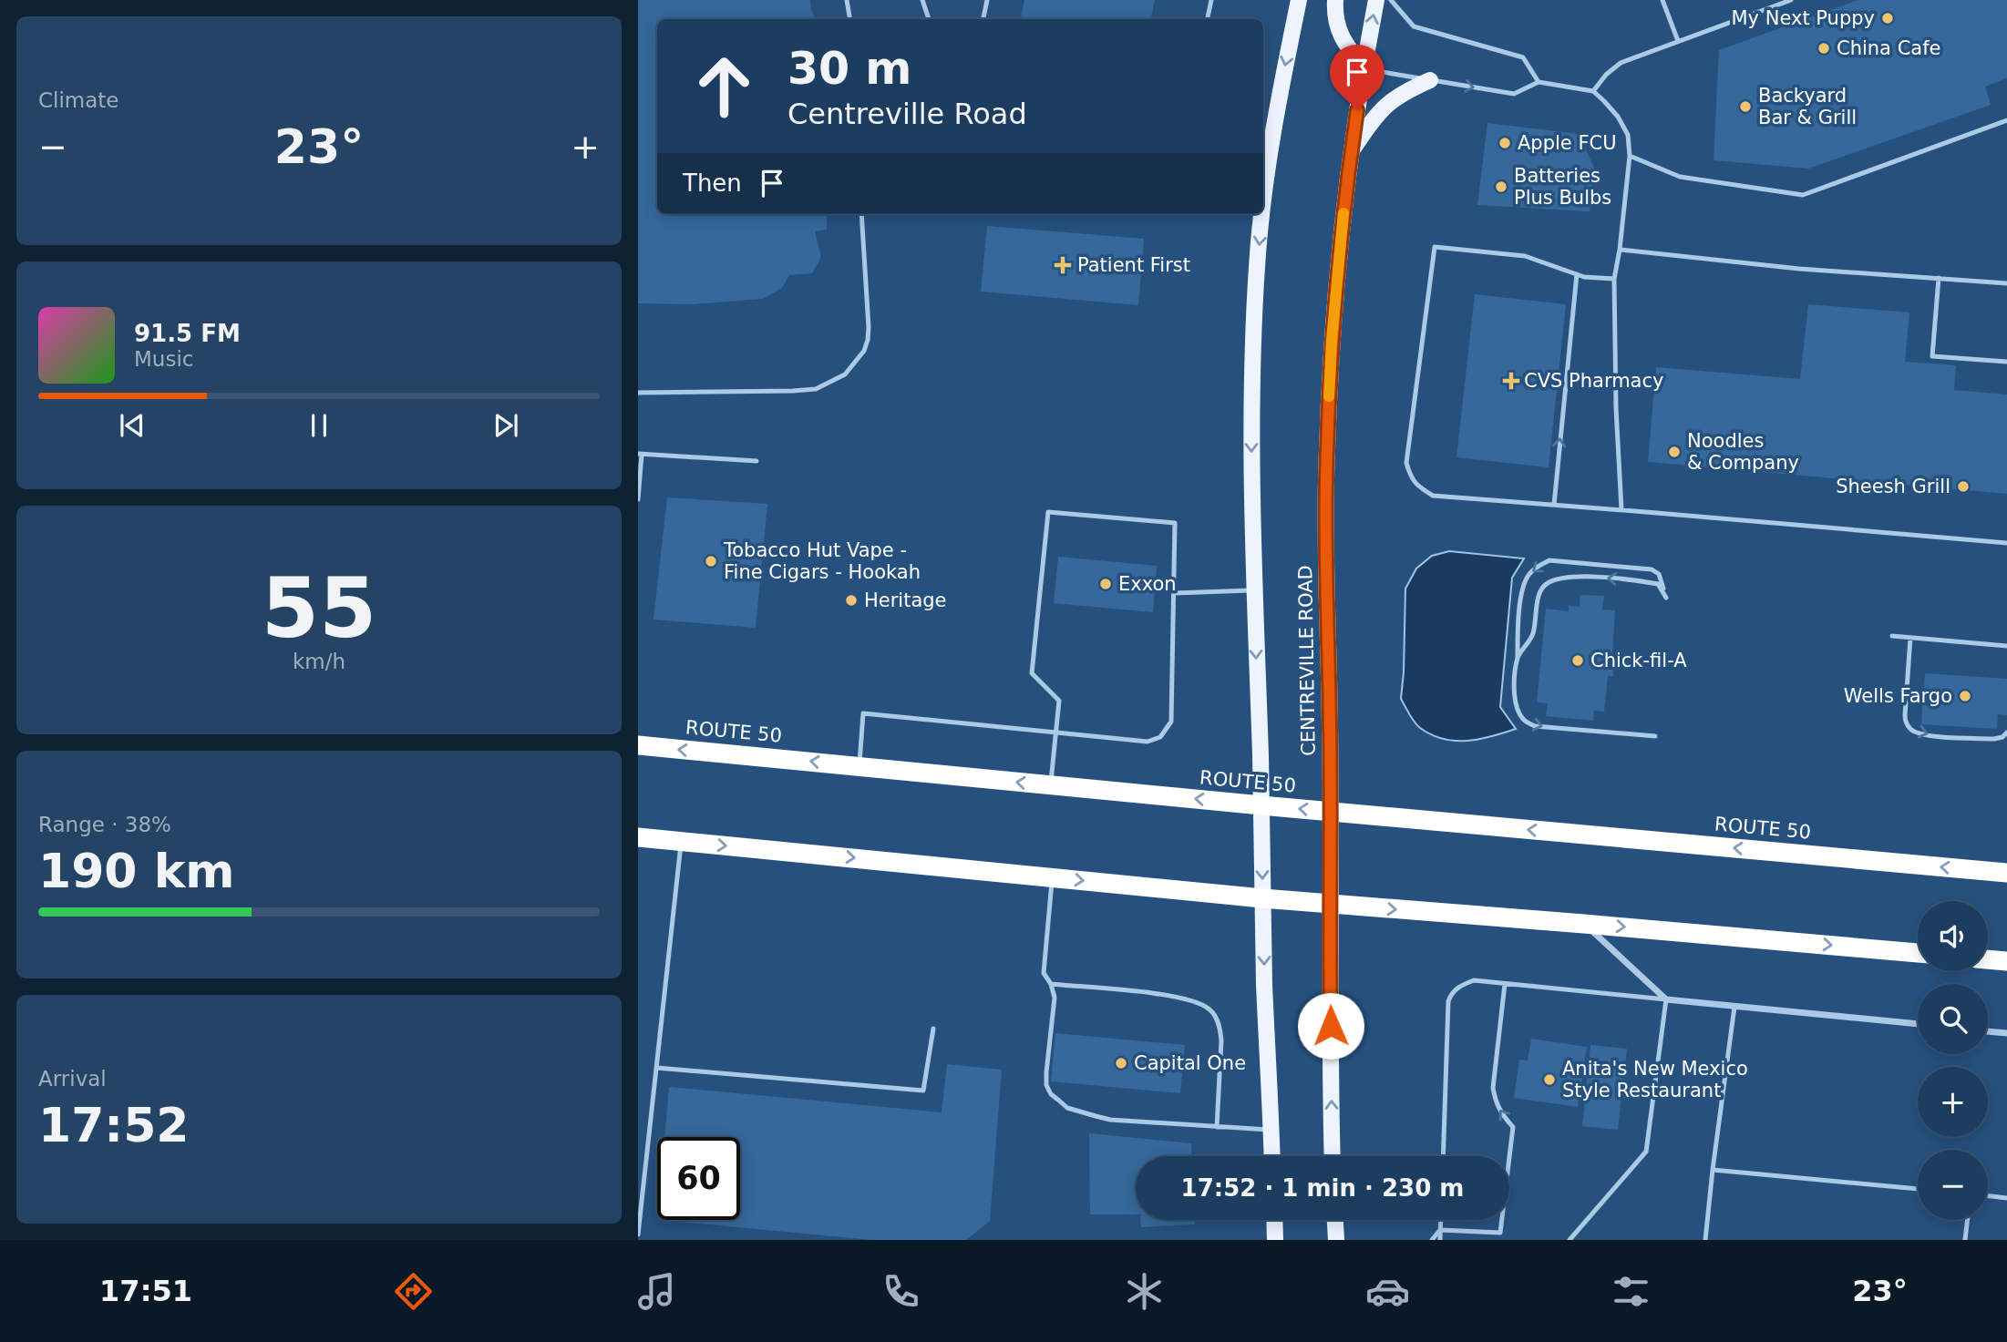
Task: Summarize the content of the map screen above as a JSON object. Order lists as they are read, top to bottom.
{
  "streets": {
    "highway": ["ROUTE 50"],
    "main road": ["CENTREVILLE ROAD"]
  },
  "crossings": [
    ["CENTREVILLE ROAD", "ROUTE 50"]
  ],
  "places": {
    "other": [
      "My Next Puppy",
      "China Cafe",
      "Backyard Bar & Grill",
      "Apple FCU",
      "Batteries Plus Bulbs",
      "Noodles & Company",
      "Sheesh Grill",
      "Tobacco Hut Vape - Fine Cigars - Hookah",
      "Exxon",
      "Heritage",
      "Chick-fil-A",
      "Wells Fargo",
      "Capital One",
      "Anita's New Mexico Style Restaurant"
    ],
    "health": ["Patient First", "CVS Pharmacy"]
  },
  "page": {
    "tile": [
      "Climate",
      ["55", "km/h"],
      ["Range · 38%", "190 km"],
      ["Arrival", "17:52"]
    ],
    "turn": ["30 m", "Centreville Road"],
    "heat": ["−", "23°", "+"],
    "then": "Then",
    "song": ["91.5 FM", "Music"],
    "map_buttons": ["+", "−"],
    "limit": "60",
    "trip": "17:52 · 1 min · 230 m",
    "tabs": ["17:51", "23°"]
  }
}
